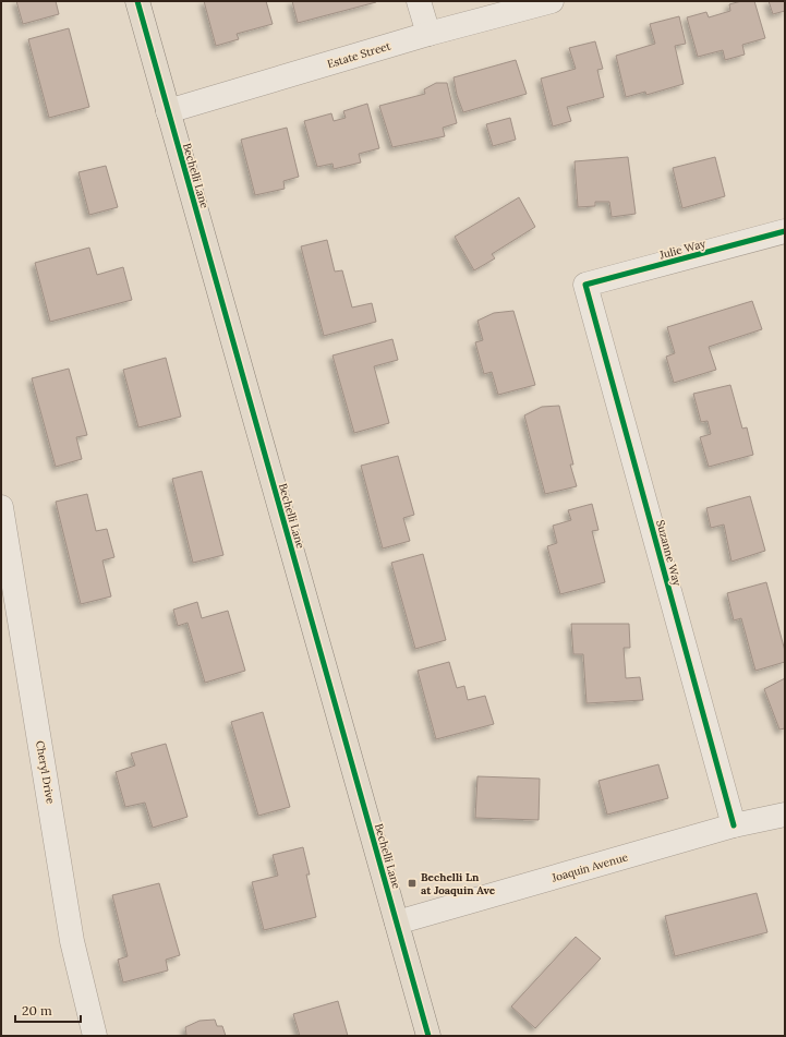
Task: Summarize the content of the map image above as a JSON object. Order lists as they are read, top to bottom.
{
  "streets": {
    "main road": ["Bechelli Lane"],
    "street": [
      "Estate Street",
      "Julie Way",
      "Suzanne Way",
      "Cheryl Drive",
      "Joaquin Avenue"
    ]
  },
  "crossings": [
    ["Estate Street", "Bechelli Lane"],
    ["Bechelli Lane", "Joaquin Avenue"],
    ["Julie Way", "Suzanne Way"],
    ["Suzanne Way", "Joaquin Avenue"]
  ],
  "places": {
    "transit": ["Bechelli Ln at Joaquin Ave"]
  },
  "scale_bar": "20 m"
}
